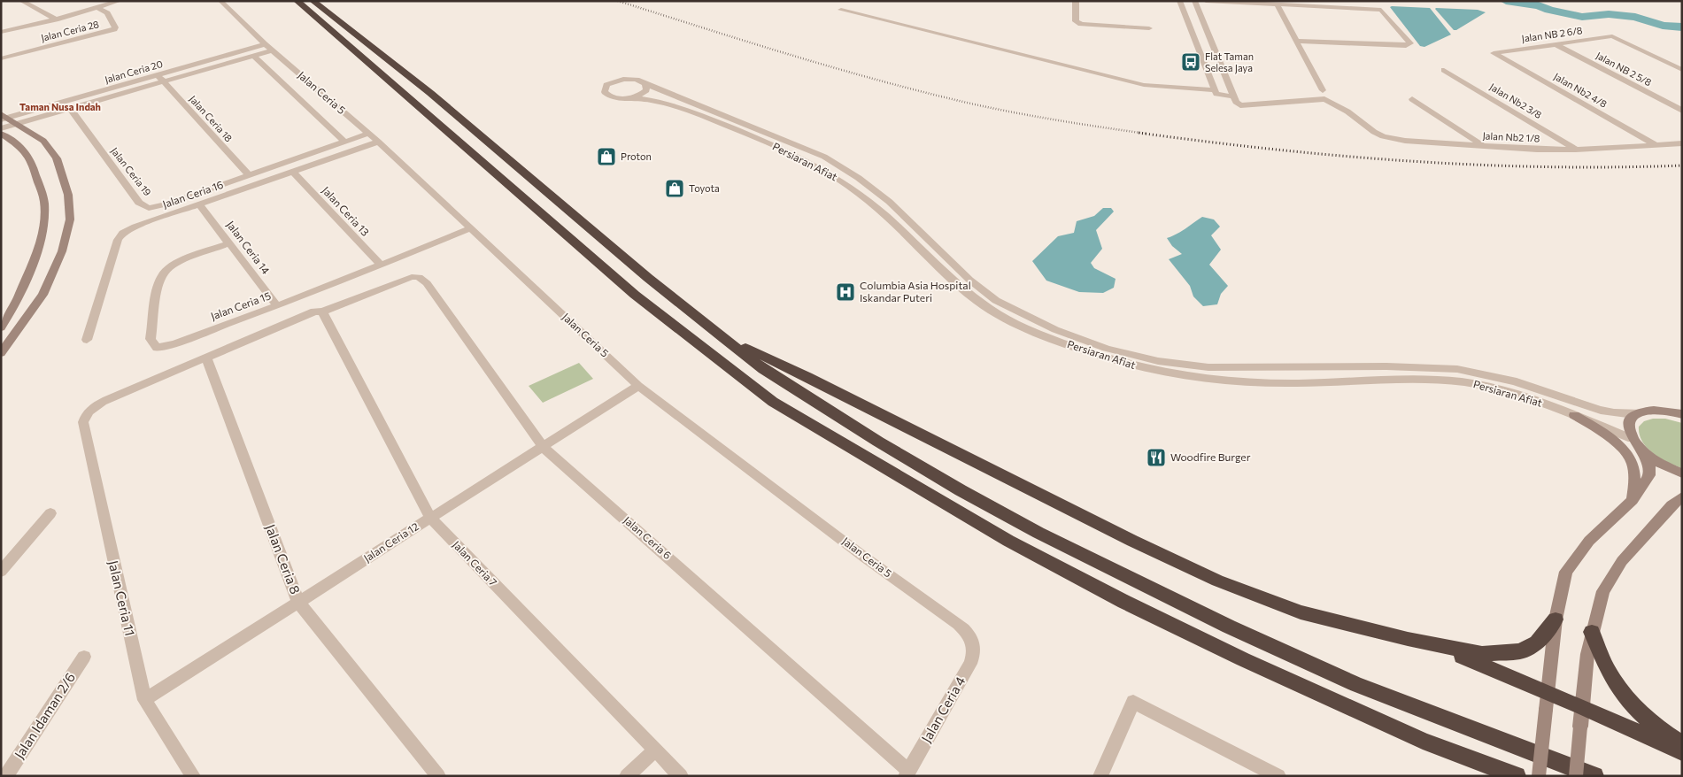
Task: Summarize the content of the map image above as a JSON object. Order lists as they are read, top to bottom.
{
  "streets": {
    "street": [
      "Jalan Ceria 28",
      "Jalan NB 2 6/8",
      "Jalan NB 2 5/8",
      "Jalan Ceria 20",
      "Jalan Nb2 4/8",
      "Jalan Ceria 5",
      "Jalan Nb2 3/8",
      "Jalan Ceria 18",
      "Jalan Nb2 1/8",
      "Persiaran Afiat",
      "Jalan Ceria 19",
      "Jalan Ceria 16",
      "Jalan Ceria 13",
      "Jalan Ceria 14",
      "Jalan Ceria 15",
      "Jalan Ceria 6",
      "Jalan Ceria 12",
      "Jalan Ceria 8",
      "Jalan Ceria 7",
      "Jalan Ceria 11",
      "Jalan Ceria 4",
      "Jalan Idaman 2/6"
    ]
  },
  "crossings": [
    ["Jalan NB 2 6/8", "Jalan NB 2 5/8"],
    ["Jalan NB 2 6/8", "Jalan Nb2 4/8"],
    ["Jalan Ceria 20", "Jalan Ceria 5"],
    ["Jalan Ceria 20", "Jalan Ceria 18"],
    ["Jalan Ceria 20", "Jalan Ceria 19"],
    ["Jalan Nb2 4/8", "Jalan Nb2 1/8"],
    ["Jalan Ceria 5", "Jalan Ceria 19"],
    ["Jalan Ceria 5", "Jalan Ceria 16"],
    ["Jalan Ceria 5", "Jalan Ceria 15"],
    ["Jalan Ceria 5", "Jalan Ceria 12"],
    ["Jalan Ceria 5", "Jalan Ceria 4"],
    ["Jalan Nb2 3/8", "Jalan Nb2 1/8"],
    ["Jalan Ceria 18", "Jalan Ceria 19"],
    ["Jalan Ceria 16", "Jalan Ceria 13"],
    ["Jalan Ceria 16", "Jalan Ceria 14"],
    ["Jalan Ceria 13", "Jalan Ceria 15"],
    ["Jalan Ceria 14", "Jalan Ceria 15"],
    ["Jalan Ceria 6", "Jalan Ceria 12"],
    ["Jalan Ceria 6", "Jalan Ceria 7"],
    ["Jalan Ceria 6", "Jalan Ceria 4"],
    ["Jalan Ceria 12", "Jalan Ceria 8"],
    ["Jalan Ceria 12", "Jalan Ceria 7"],
    ["Jalan Ceria 12", "Jalan Ceria 11"],
    ["Jalan Ceria 8", "Jalan Ceria 11"]
  ],
  "districts": ["Taman Nusa Indah"],
  "places": {
    "bus stop": ["Flat Taman Selesa Jaya"],
    "shop": ["Proton", "Toyota"],
    "hospital": ["Columbia Asia Hospital Iskandar Puteri"],
    "restaurant": ["Woodfire Burger"]
  }
}
